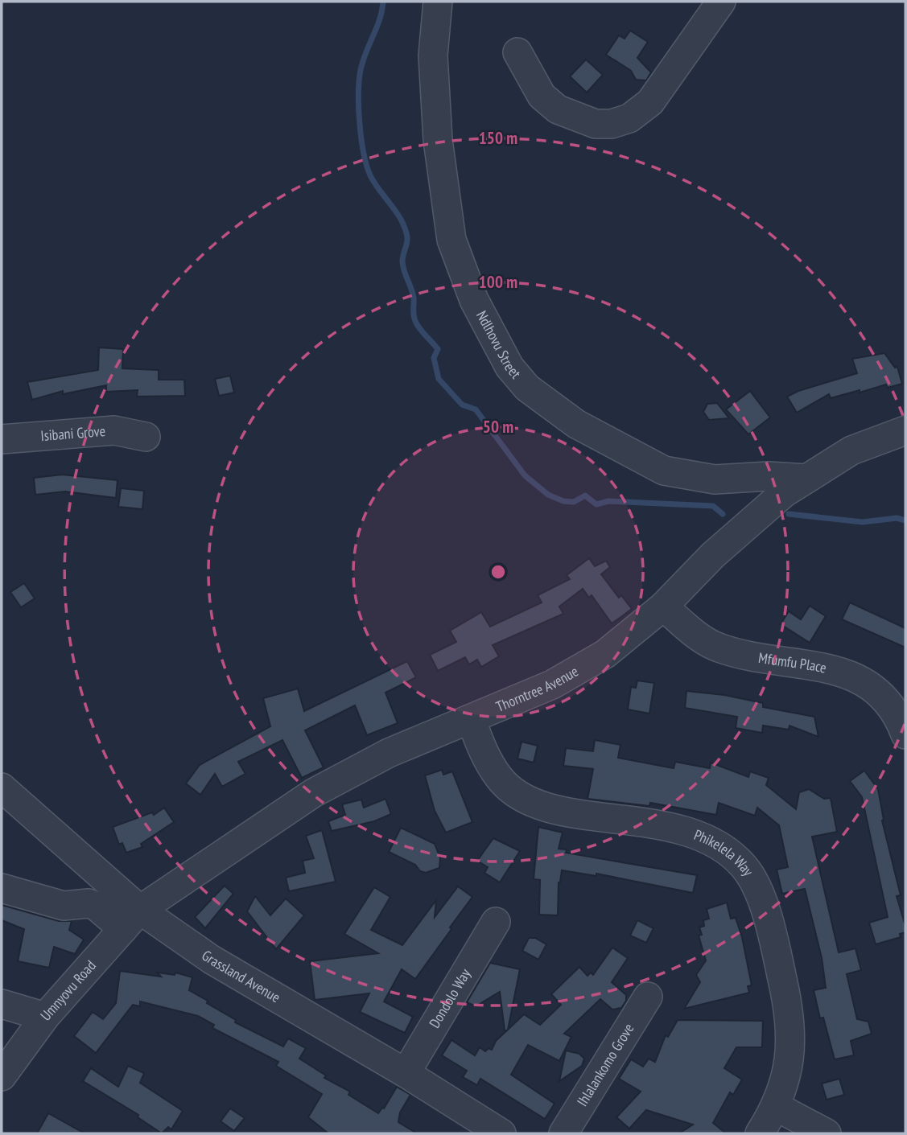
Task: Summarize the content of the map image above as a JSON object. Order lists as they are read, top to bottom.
{
  "streets": {
    "street": [
      "Ndlhovu Street",
      "Isibani Grove",
      "Mfumfu Place",
      "Thorntree Avenue",
      "Phikelela Way",
      "Grassland Avenue",
      "Umnyovu Road",
      "Dondolo Way",
      "Ihlalankomo Grove"
    ]
  },
  "crossings": [
    ["Ndlhovu Street", "Thorntree Avenue"],
    ["Mfumfu Place", "Thorntree Avenue"],
    ["Thorntree Avenue", "Phikelela Way"],
    ["Thorntree Avenue", "Grassland Avenue"],
    ["Thorntree Avenue", "Umnyovu Road"],
    ["Grassland Avenue", "Umnyovu Road"],
    ["Grassland Avenue", "Dondolo Way"]
  ],
  "rings": ["150 m", "100 m", "50 m"]
}
